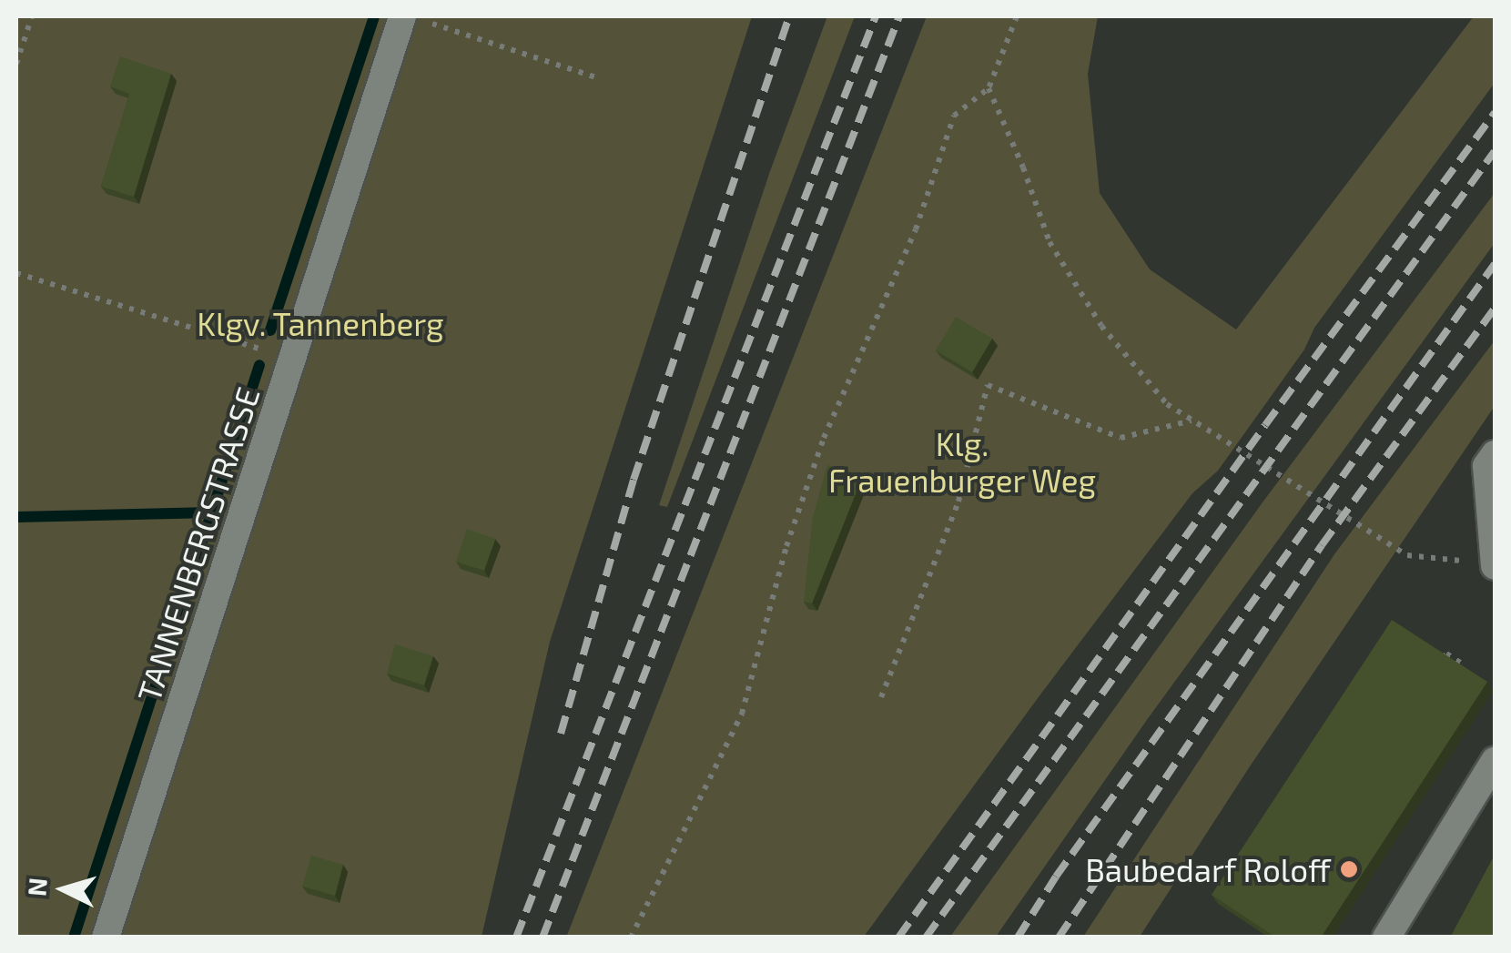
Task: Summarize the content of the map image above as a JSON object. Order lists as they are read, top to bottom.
{
  "streets": {
    "street": ["TANNENBERGSTRASSE"]
  },
  "parks": ["Klgv. Tannenberg", "Klg. Frauenburger Weg"],
  "places": ["Baubedarf Roloff"],
  "north": "left"
}
